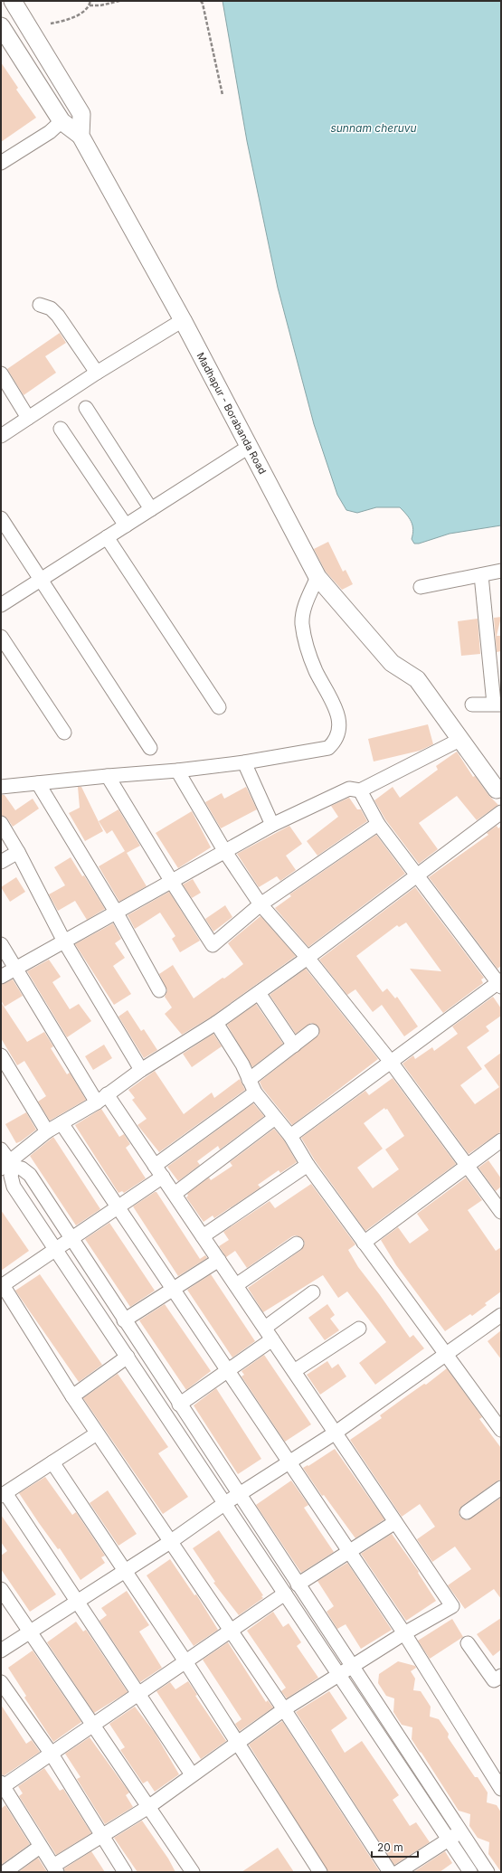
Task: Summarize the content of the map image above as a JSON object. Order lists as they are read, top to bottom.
{
  "streets": {
    "street": ["Madhapur - Borabanda Road"]
  },
  "water": ["sunnam cheruvu"],
  "scale_bar": "20 m"
}
